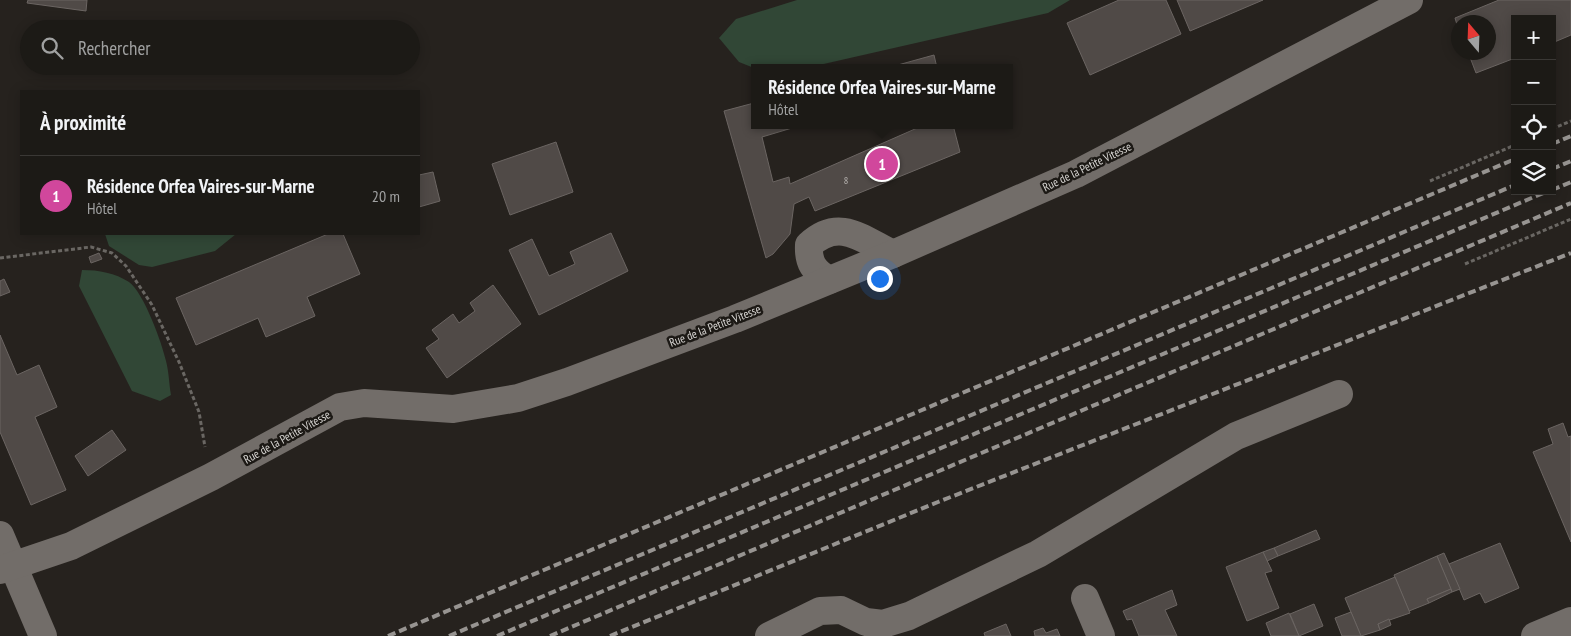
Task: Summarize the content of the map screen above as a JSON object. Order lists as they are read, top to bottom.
{
  "streets": {
    "street": ["Rue de la Petite Vitesse"]
  },
  "house_numbers": ["8"],
  "north": "top",
  "page": {
    "map_buttons": ["+", "−"],
    "search": "Rechercher",
    "popup": ["Résidence Orfea Vaires-sur-Marne", "Hôtel"],
    "heading": "À proximité",
    "pins": "1",
    "list": [
      {
        "mark": "1",
        "name": "Résidence Orfea Vaires-sur-Marne",
        "note": "Hôtel",
        "value": "20 m"
      }
    ]
  }
}
